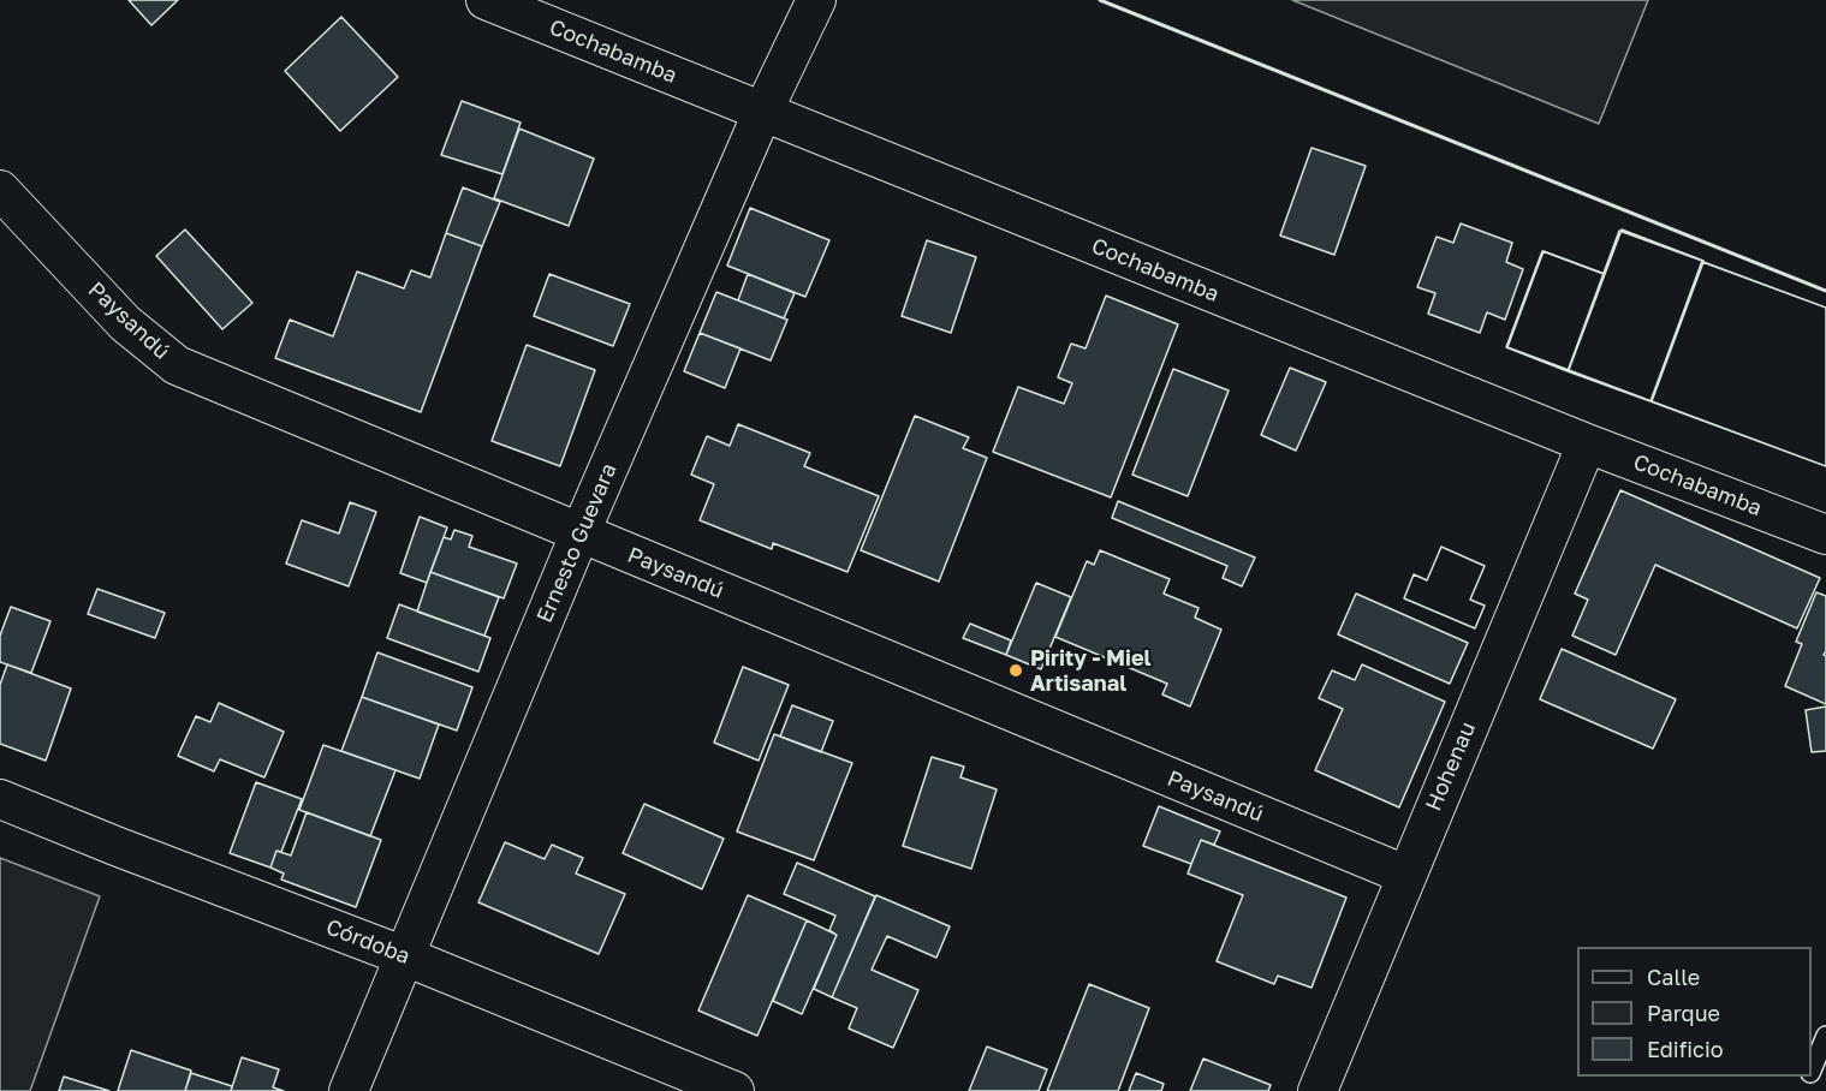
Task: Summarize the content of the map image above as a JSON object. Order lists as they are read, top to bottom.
{
  "streets": {
    "street": [
      "Cochabamba",
      "Paysandú",
      "Ernesto Guevara",
      "Hohenau",
      "Córdoba"
    ]
  },
  "crossings": [
    ["Cochabamba", "Ernesto Guevara"],
    ["Cochabamba", "Hohenau"],
    ["Paysandú", "Ernesto Guevara"],
    ["Paysandú", "Hohenau"],
    ["Ernesto Guevara", "Córdoba"]
  ],
  "places": ["Pirity - Miel Artisanal"],
  "legend": ["Calle", "Parque", "Edificio"]
}
